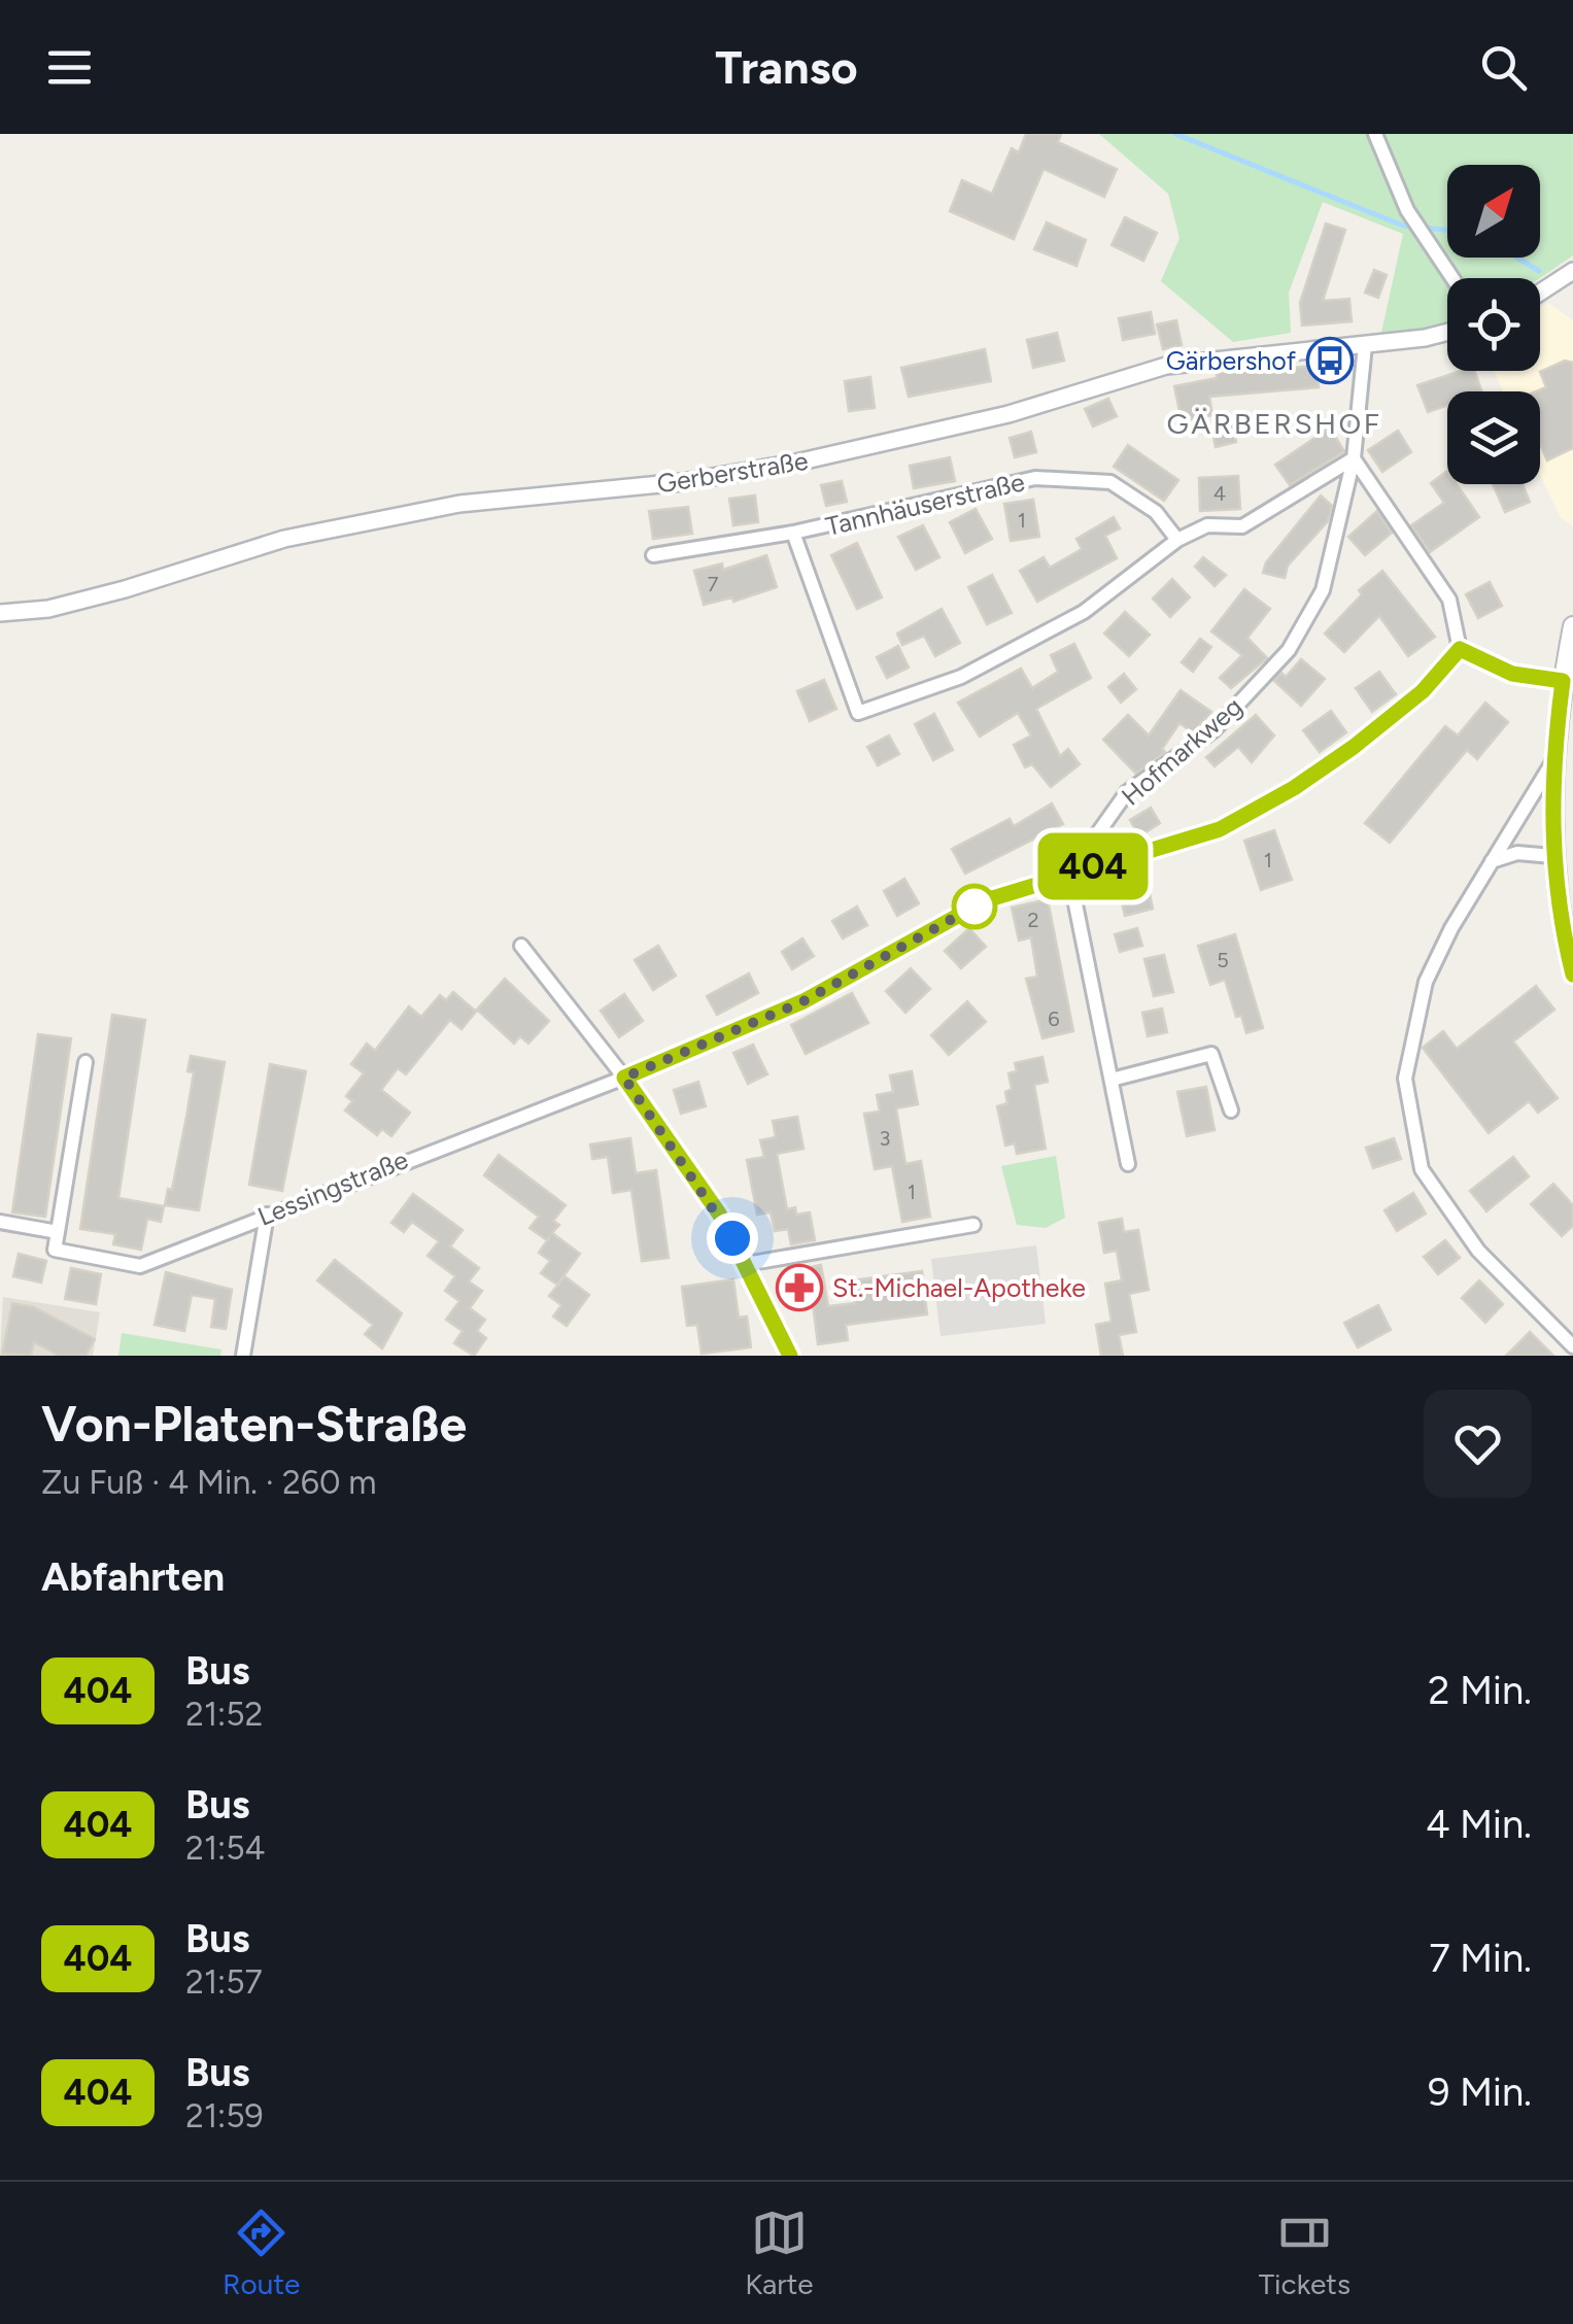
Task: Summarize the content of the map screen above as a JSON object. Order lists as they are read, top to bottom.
{
  "streets": {
    "street": [
      "Gerberstraße",
      "Tannhäuserstraße",
      "Hofmarkweg",
      "Lessingstraße"
    ]
  },
  "crossings": [
    ["Gerberstraße", "Hofmarkweg"],
    ["Hofmarkweg", "Lessingstraße"]
  ],
  "districts": ["GÄRBERSHOF"],
  "places": {
    "bus stop": ["Gärbershof"],
    "pharmacy": ["St.-Michael-Apotheke"]
  },
  "lines": ["bus line 404"],
  "house_numbers": [
    "4",
    "1",
    "7",
    "1",
    "2",
    "5",
    "6",
    "3",
    "1"
  ],
  "north": "top right",
  "page": {
    "header": "Transo",
    "on_map": "404",
    "heading": [
      ["Von-Platen-Straße", "Zu Fuß · 4 Min. · 260 m"],
      "Abfahrten"
    ],
    "list": [
      {
        "mark": "404",
        "name": "Bus",
        "note": "21:52",
        "value": "2 Min."
      },
      {
        "mark": "404",
        "name": "Bus",
        "note": "21:54",
        "value": "4 Min."
      },
      {
        "mark": "404",
        "name": "Bus",
        "note": "21:57",
        "value": "7 Min."
      },
      {
        "mark": "404",
        "name": "Bus",
        "note": "21:59",
        "value": "9 Min."
      }
    ],
    "tabs": ["Route", "Karte", "Tickets"]
  }
}
